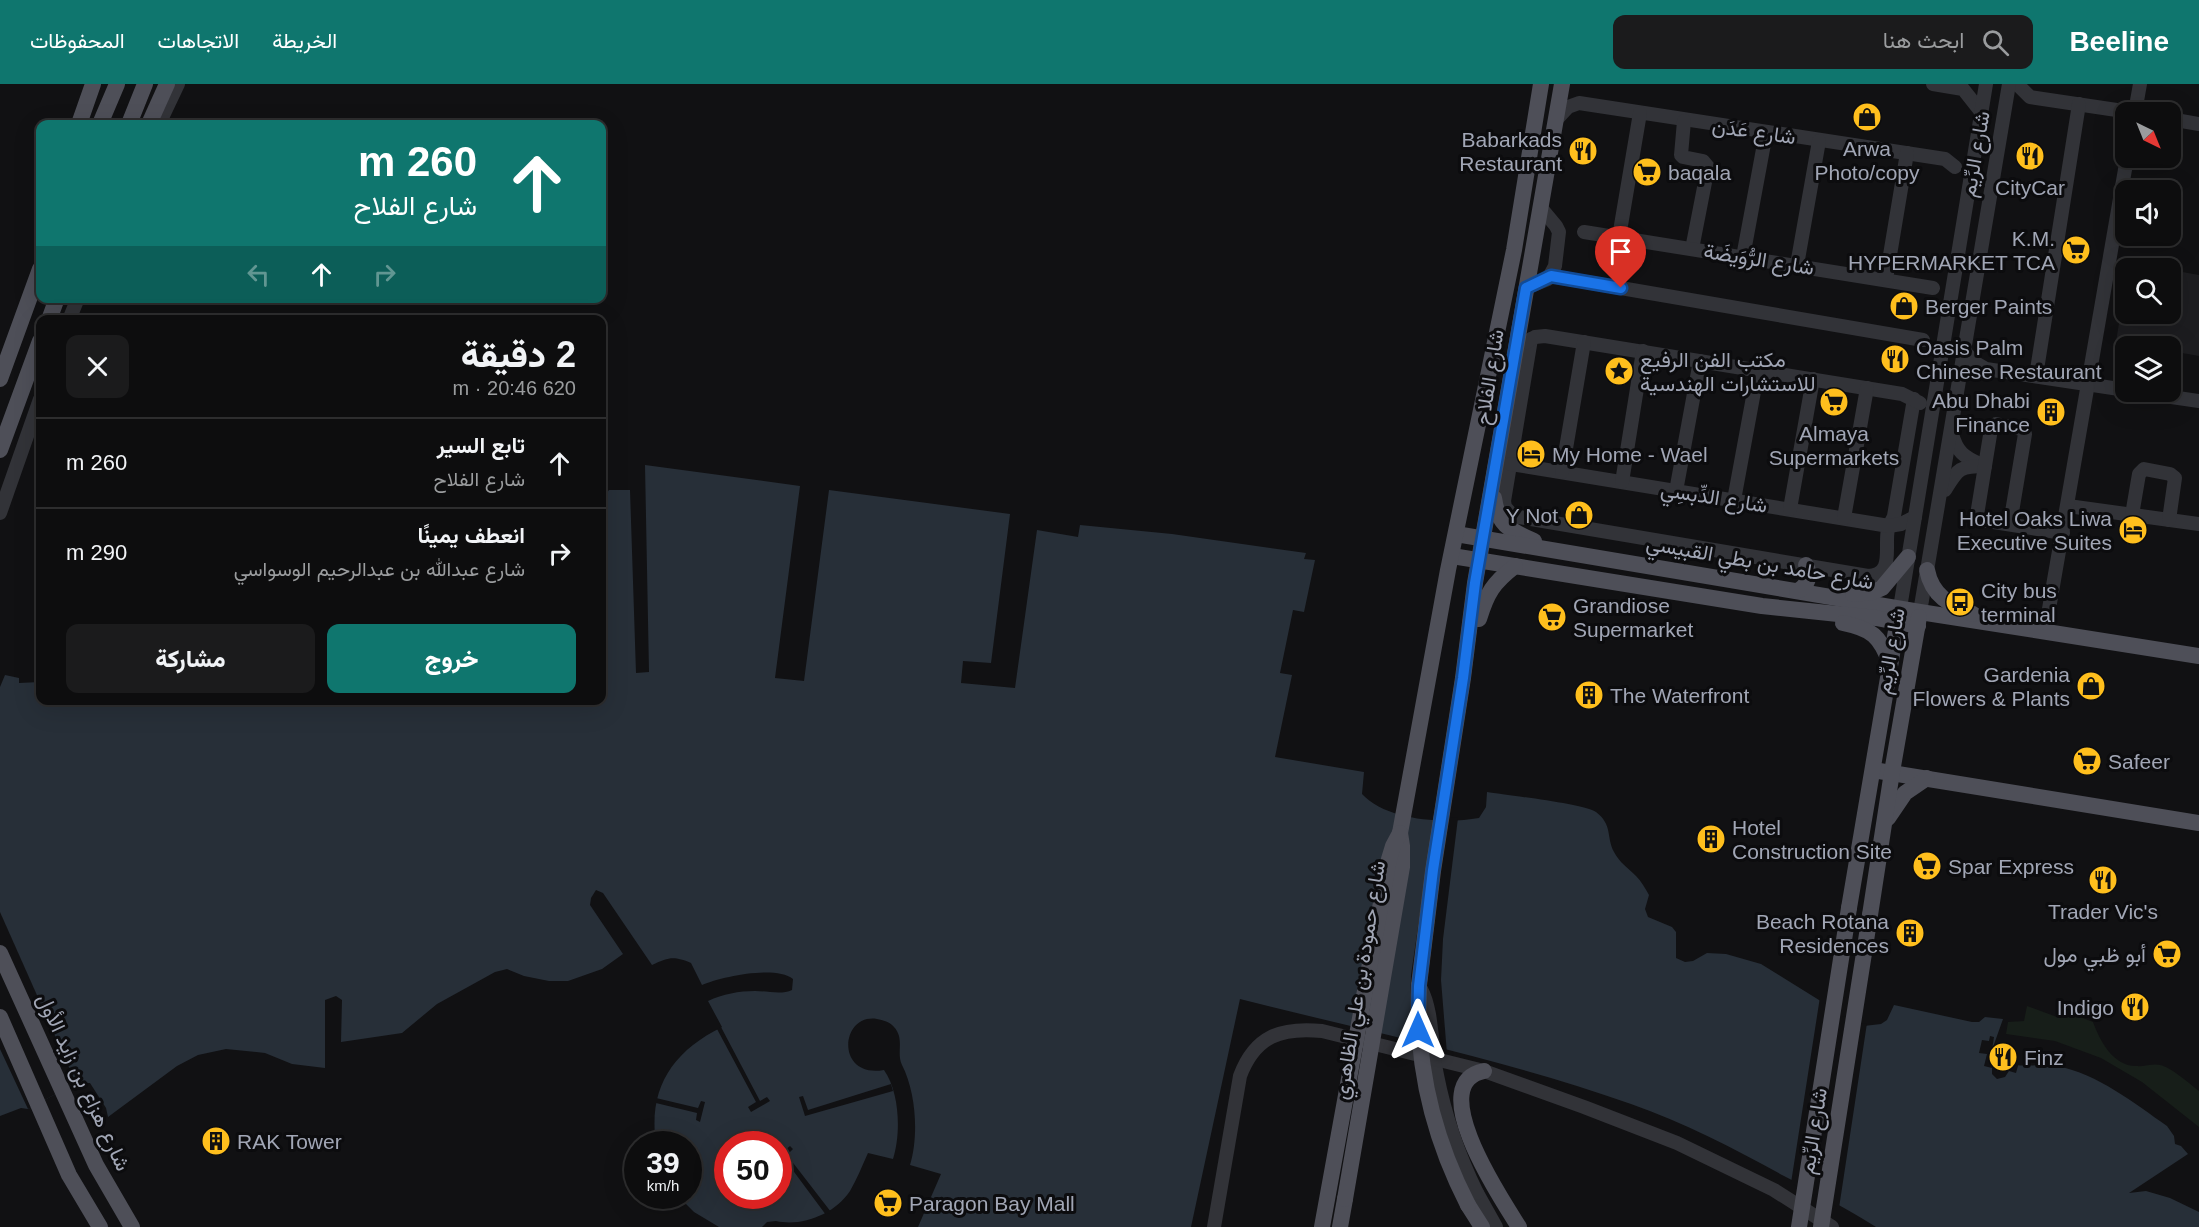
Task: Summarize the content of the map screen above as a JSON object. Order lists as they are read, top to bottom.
{
  "streets": {
    "main road": [
      "شارع الرِّيم",
      "شارع الفلاح",
      "شارع حامد بن بطي القبيسي",
      "شارع حمودة بن علي الظاهري",
      "شارع هزاع بن زايد الأول"
    ],
    "street": ["شارع عَدَن", "شارع الرُّوَيضَة", "شارع الدِّبسِي"]
  },
  "crossings": [
    ["شارع عَدَن", "شارع الفلاح"],
    ["شارع الرِّيم", "شارع الدِّبسِي"],
    ["شارع الرِّيم", "شارع حامد بن بطي القبيسي"],
    ["شارع الفلاح", "شارع حامد بن بطي القبيسي"],
    ["شارع الفلاح", "شارع حمودة بن علي الظاهري"]
  ],
  "places": {
    "shop": [
      "Arwa Photo/copy",
      "Berger Paints",
      "Y Not",
      "Gardenia Flowers & Plants"
    ],
    "restaurant": [
      "Babarkads Restaurant",
      "CityCar",
      "Oasis Palm Chinese Restaurant",
      "Trader Vic's",
      "Indigo",
      "Finz"
    ],
    "supermarket": [
      "baqala",
      "K.M. HYPERMARKET TCA",
      "Almaya Supermarkets",
      "Grandiose Supermarket",
      "Safeer",
      "Spar Express",
      "أبو ظبي مول",
      "Paragon Bay Mall"
    ],
    "place": ["مكتب الفن الرفيع للاستشارات الهندسية"],
    "building": [
      "Abu Dhabi Finance",
      "The Waterfront",
      "Hotel Construction Site",
      "Beach Rotana Residences",
      "RAK Tower"
    ],
    "hotel": ["My Home - Wael", "Hotel Oaks Liwa Executive Suites"],
    "bus stop": ["City bus terminal"]
  },
  "north": "bottom right",
  "page": {
    "header": "Beeline",
    "search": "ابحث هنا",
    "nav": ["الخريطة", "الاتجاهات", "المحفوظات"],
    "turn": ["260 m", "شارع الفلاح"],
    "heading": ["2 دقيقة", "620 m · 20:46"],
    "list": [
      {
        "name": "تابع السير",
        "note": "شارع الفلاح",
        "value": "260 m"
      },
      {
        "name": "انعطف يمينًا",
        "note": "شارع عبدالله بن عبدالرحيم الوسواسي",
        "value": "290 m"
      }
    ],
    "buttons": ["خروج", "مشاركة"],
    "speed": "39 km/h",
    "limit": "50"
  }
}
